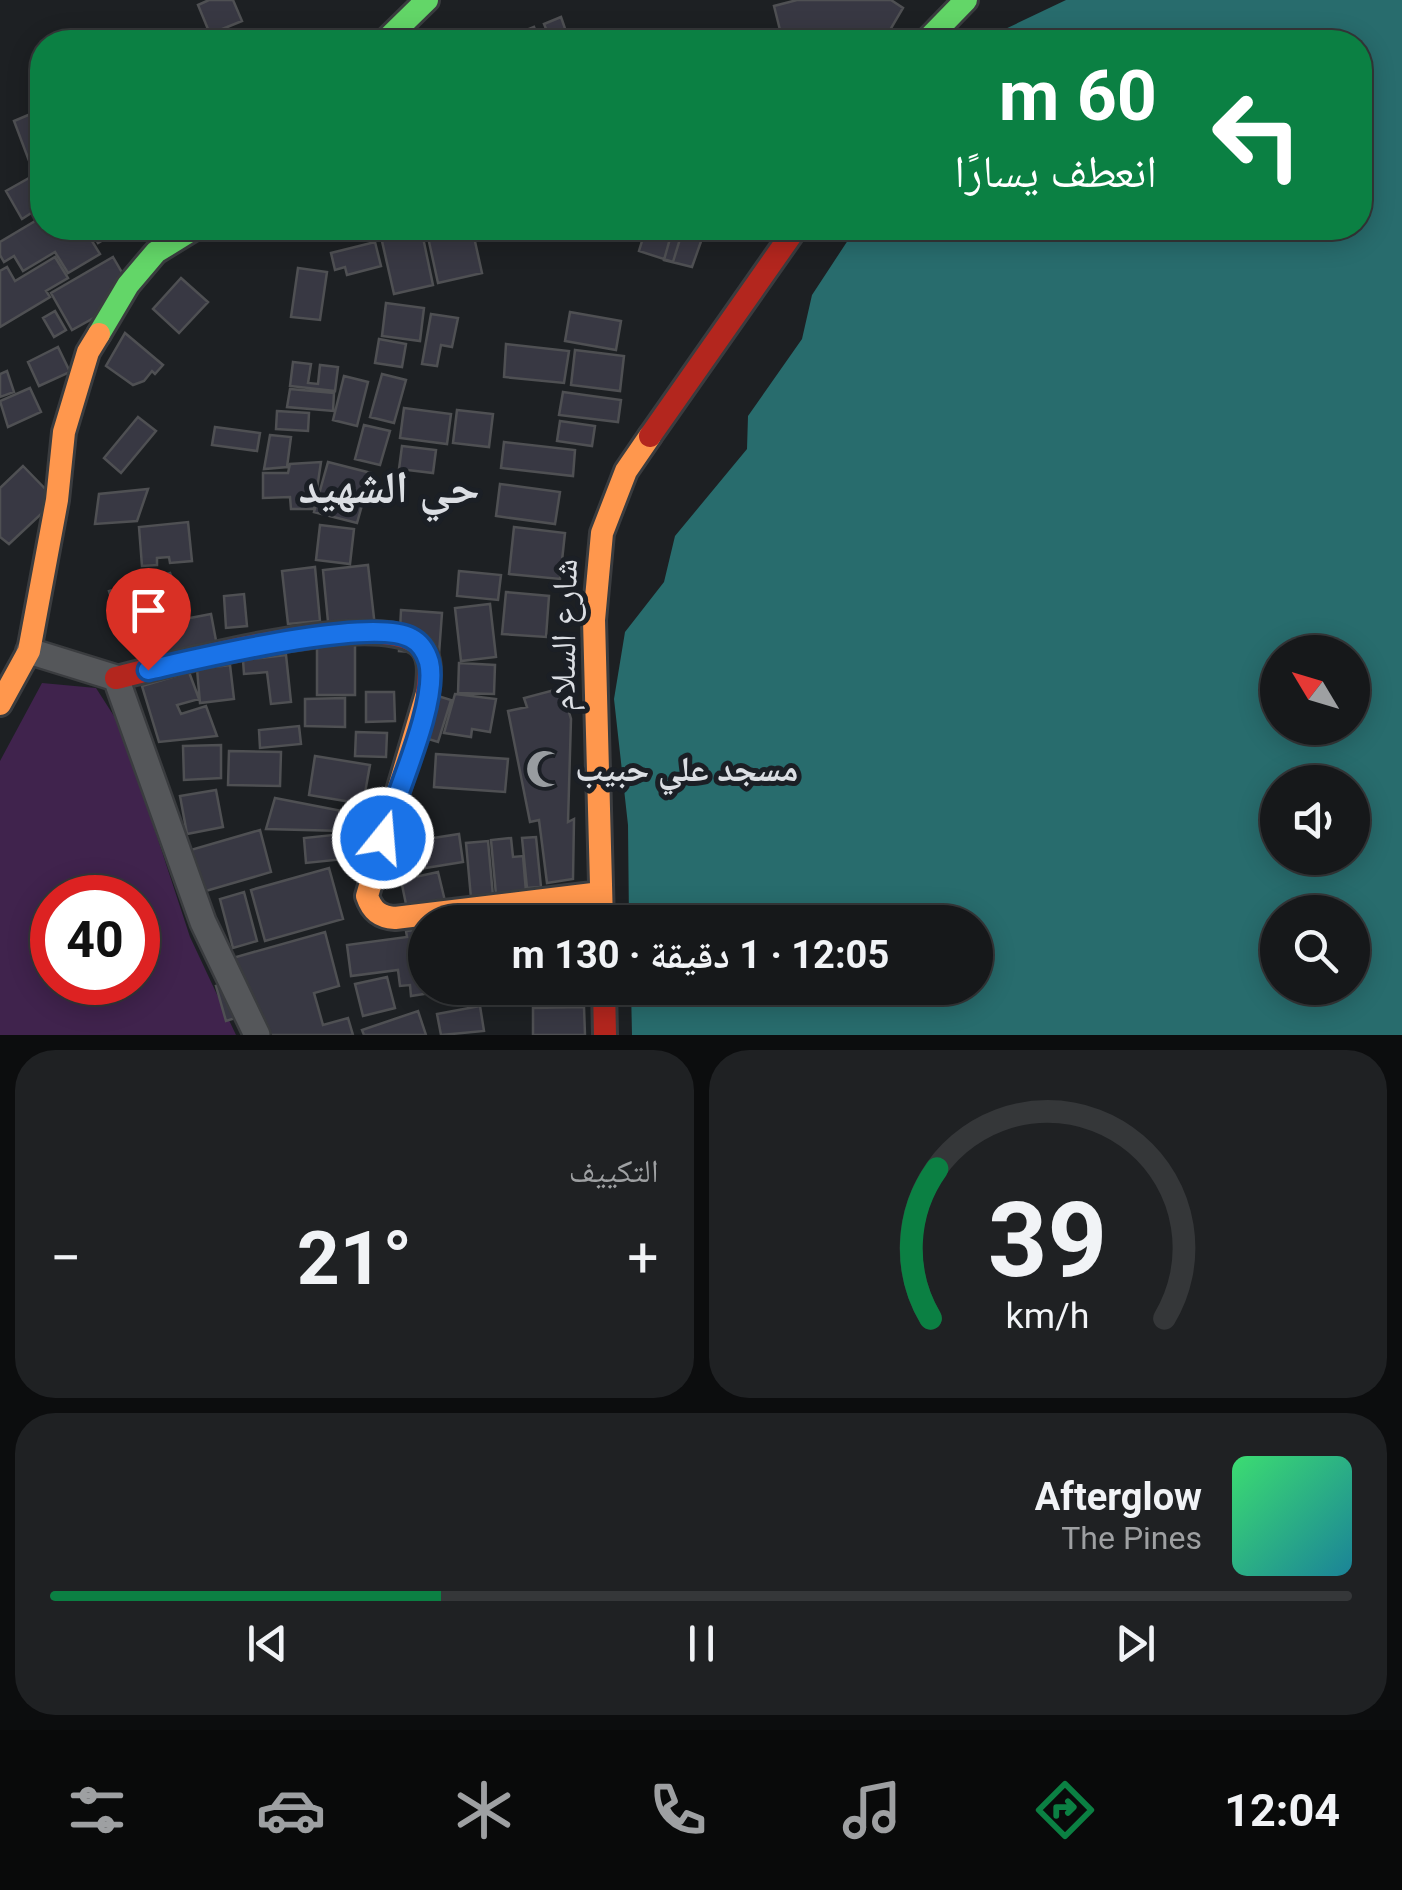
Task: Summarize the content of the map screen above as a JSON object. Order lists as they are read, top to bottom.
{
  "streets": {
    "main road": ["شارع السلام"]
  },
  "districts": ["حي الشهيد"],
  "places": {
    "mosque": ["مسجد علي حبيب"]
  },
  "north": "top left",
  "page": {
    "turn": ["60 m", "انعطف يسارًا"],
    "limit": "40",
    "trip": "12:05 · 1 دقيقة · 130 m",
    "tile": "التكييف",
    "heat": ["−", "21°", "+"],
    "song": ["Afterglow", "The Pines"],
    "tabs": "12:04",
    "gauge": ["39", "km/h"]
  }
}
